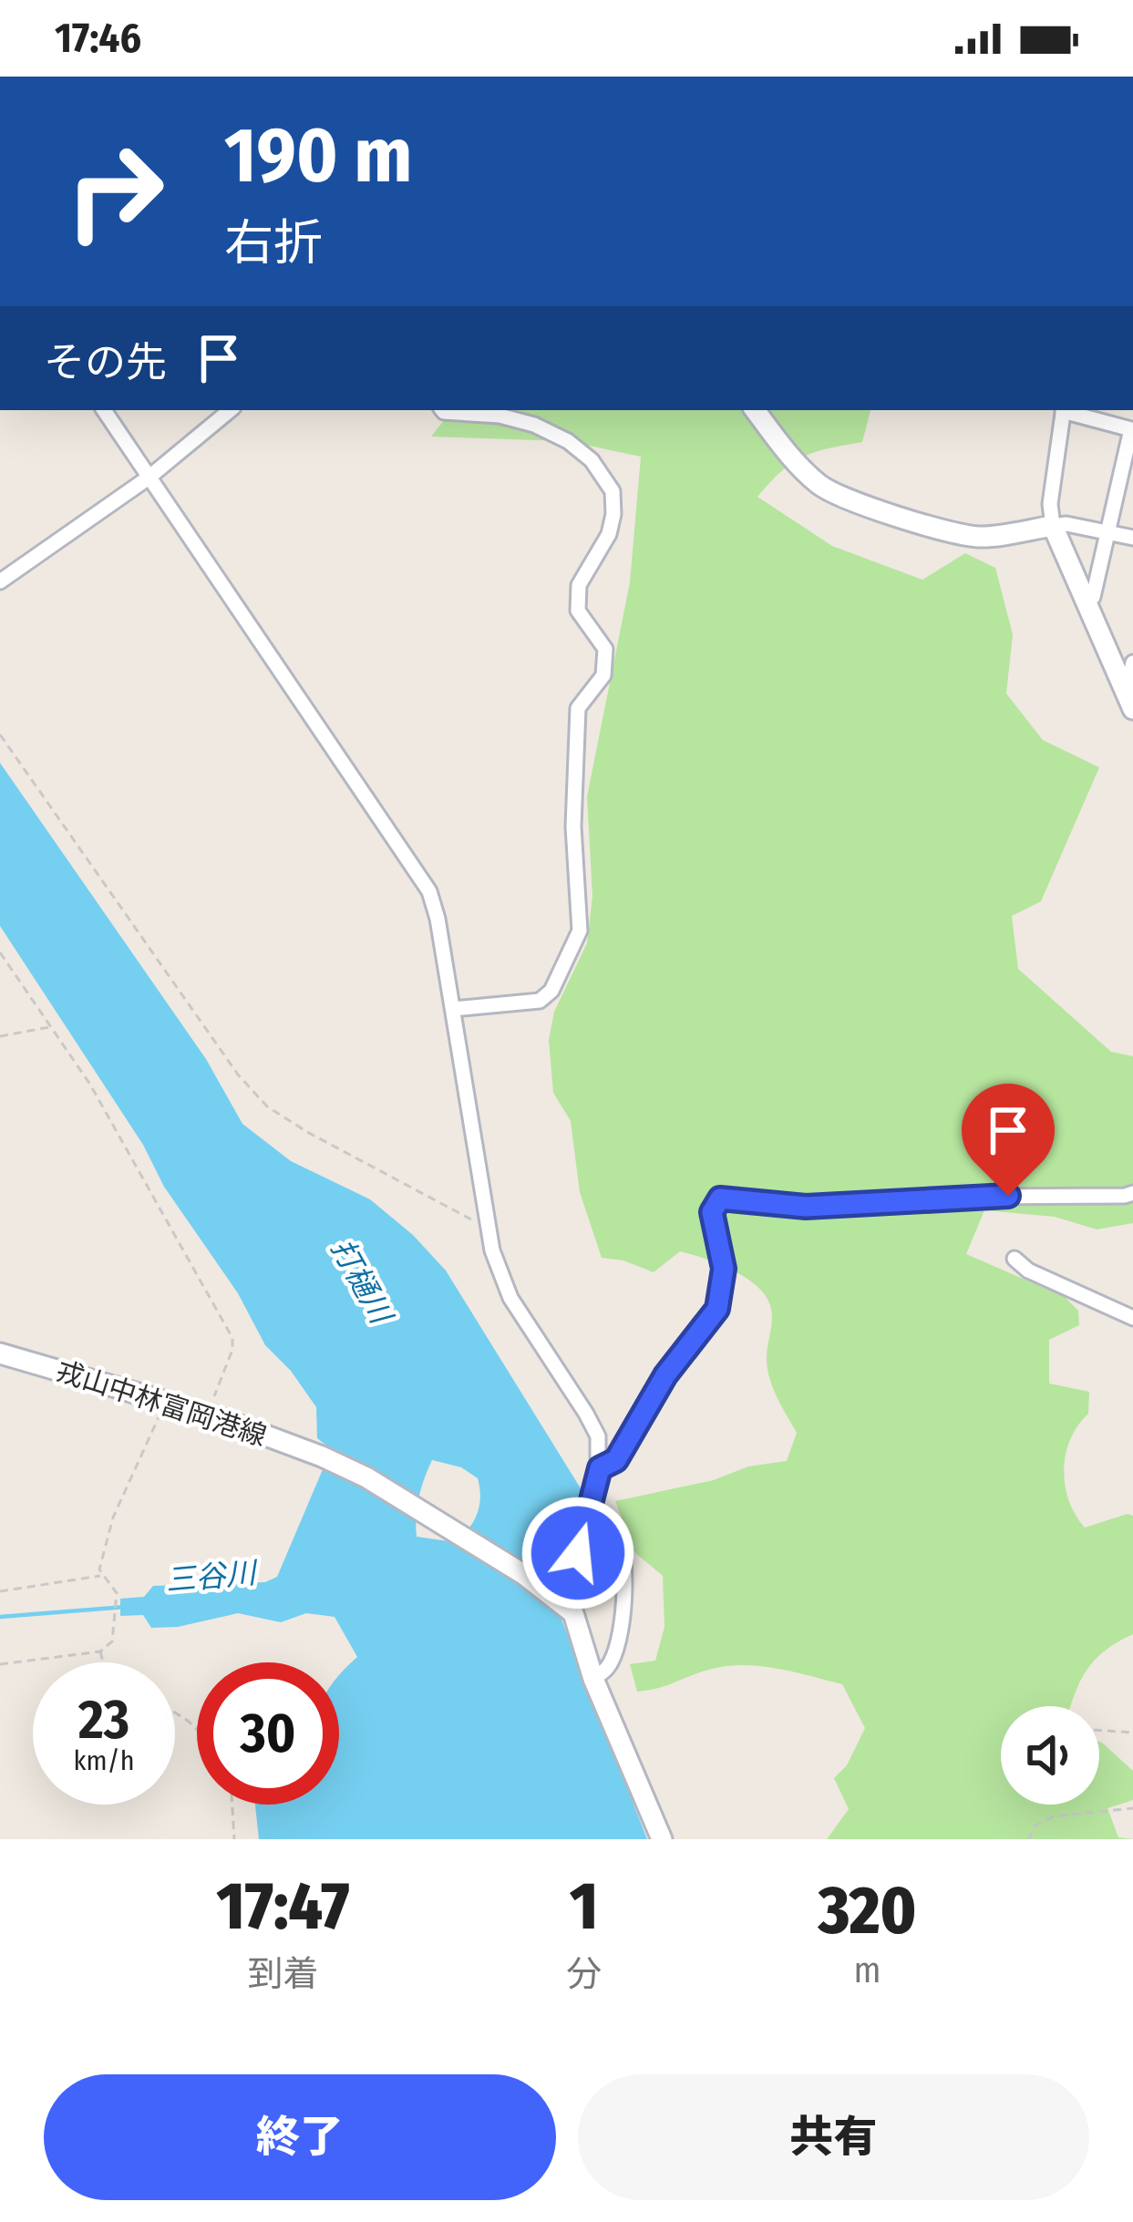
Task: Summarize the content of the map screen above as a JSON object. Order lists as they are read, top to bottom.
{
  "streets": {
    "main road": ["戎山中林富岡港線"]
  },
  "water": ["打樋川", "三谷川"],
  "page": {
    "status": "17:46",
    "turn": ["190 m", "右折"],
    "then": "その先",
    "speed": "23 km/h",
    "limit": "30",
    "eta": [
      "17:47",
      "到着",
      "1",
      "分",
      "320",
      "m"
    ],
    "buttons": ["終了", "共有"]
  }
}
